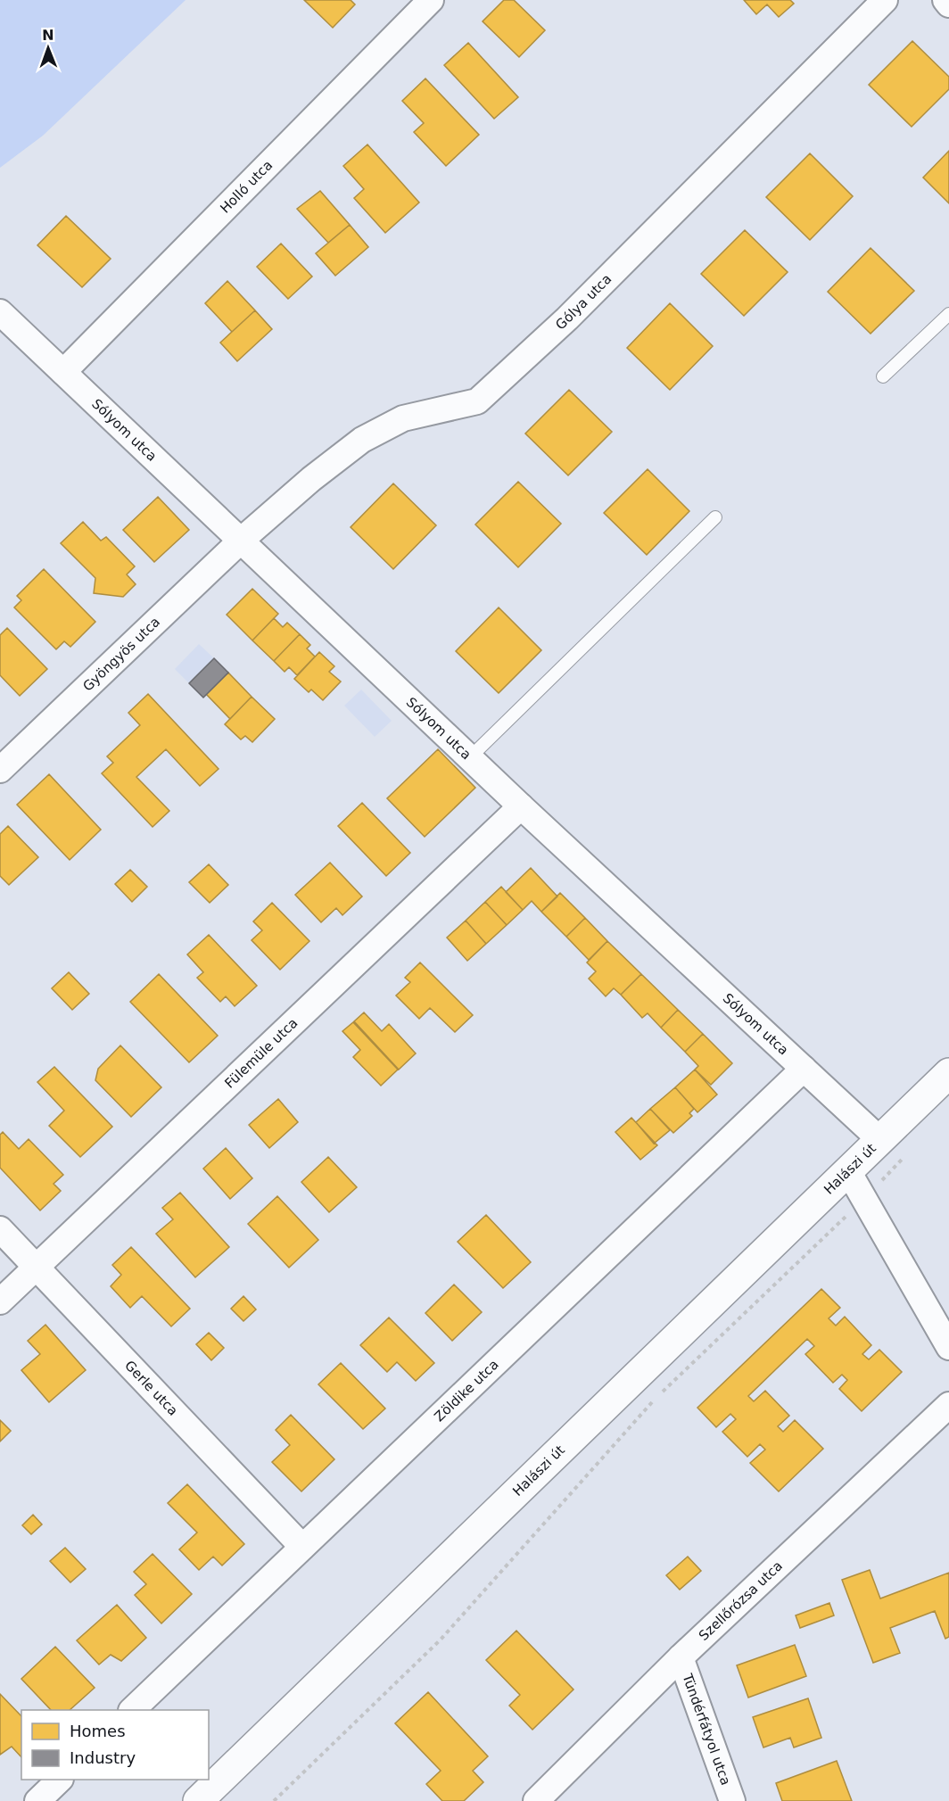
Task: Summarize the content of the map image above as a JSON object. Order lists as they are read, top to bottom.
{
  "streets": {
    "main road": ["Halászi út"],
    "street": [
      "Holló utca",
      "Gólya utca",
      "Sólyom utca",
      "Gyöngyös utca",
      "Fülemüle utca",
      "Gerle utca",
      "Zöldike utca",
      "Szellőrózsa utca",
      "Tündérfátyol utca"
    ]
  },
  "crossings": [
    ["Holló utca", "Sólyom utca"],
    ["Gólya utca", "Sólyom utca"],
    ["Gólya utca", "Gyöngyös utca"],
    ["Sólyom utca", "Gyöngyös utca"],
    ["Sólyom utca", "Fülemüle utca"],
    ["Sólyom utca", "Halászi út"],
    ["Sólyom utca", "Zöldike utca"],
    ["Fülemüle utca", "Gerle utca"],
    ["Gerle utca", "Zöldike utca"],
    ["Szellőrózsa utca", "Tündérfátyol utca"]
  ],
  "legend": ["Homes", "Industry"],
  "north": "top"
}
